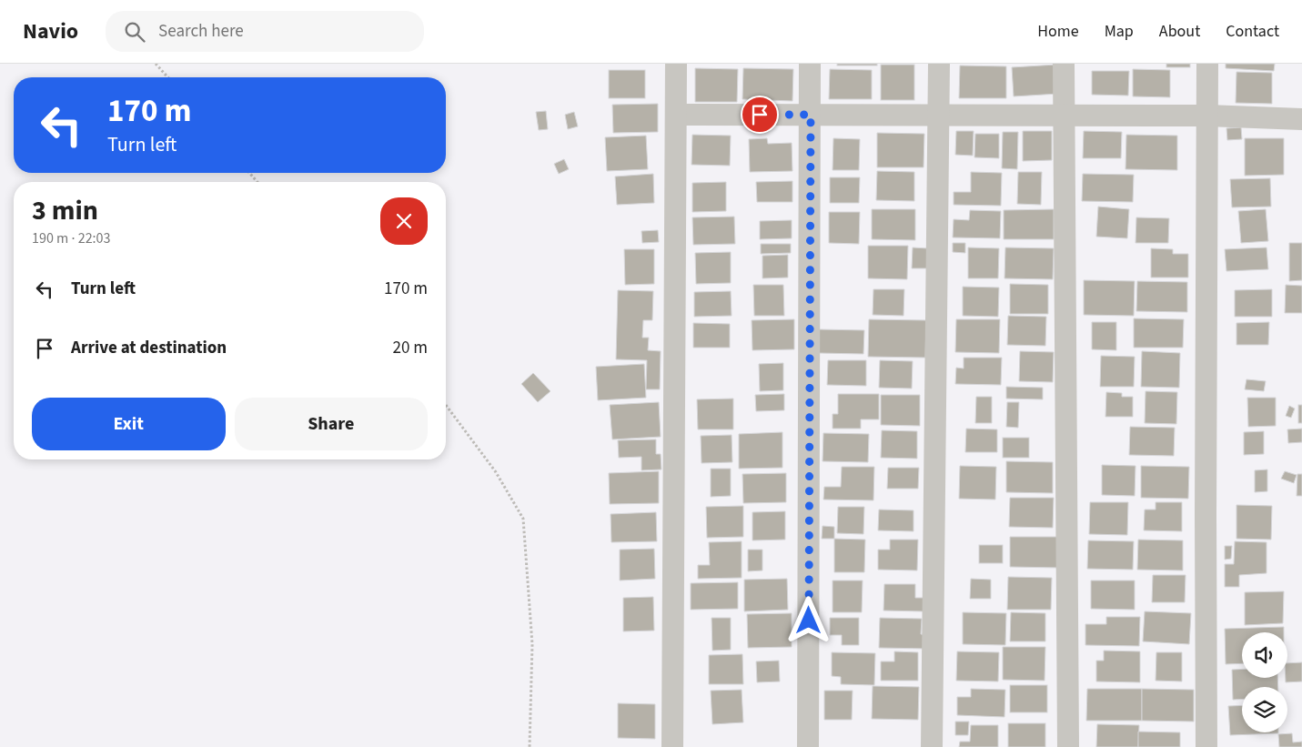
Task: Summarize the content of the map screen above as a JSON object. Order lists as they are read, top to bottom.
{
  "page": {
    "header": "Navio",
    "search": "Search here",
    "nav": [
      "Home",
      "Map",
      "About",
      "Contact"
    ],
    "turn": ["170 m", "Turn left"],
    "heading": ["3 min", "190 m · 22:03"],
    "list": [
      {
        "name": "Turn left",
        "value": "170 m"
      },
      {
        "name": "Arrive at destination",
        "value": "20 m"
      }
    ],
    "buttons": ["Exit", "Share"]
  }
}
